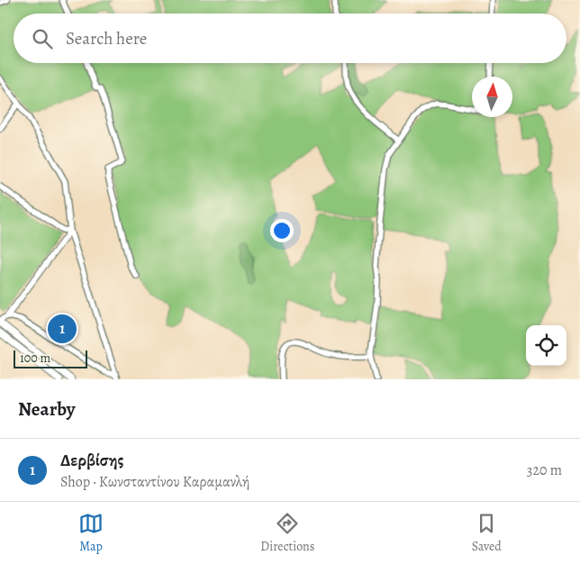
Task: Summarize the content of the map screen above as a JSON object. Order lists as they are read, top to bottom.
{
  "scale_bar": "100 m",
  "north": "top",
  "page": {
    "search": "Search here",
    "pins": "1",
    "scale": "100 m",
    "heading": "Nearby",
    "list": [
      {
        "mark": "1",
        "name": "Δερβίσης",
        "note": "Shop · Κωνσταντίνου Καραμανλή",
        "value": "320 m"
      }
    ],
    "nav": ["Map", "Directions", "Saved"]
  }
}
